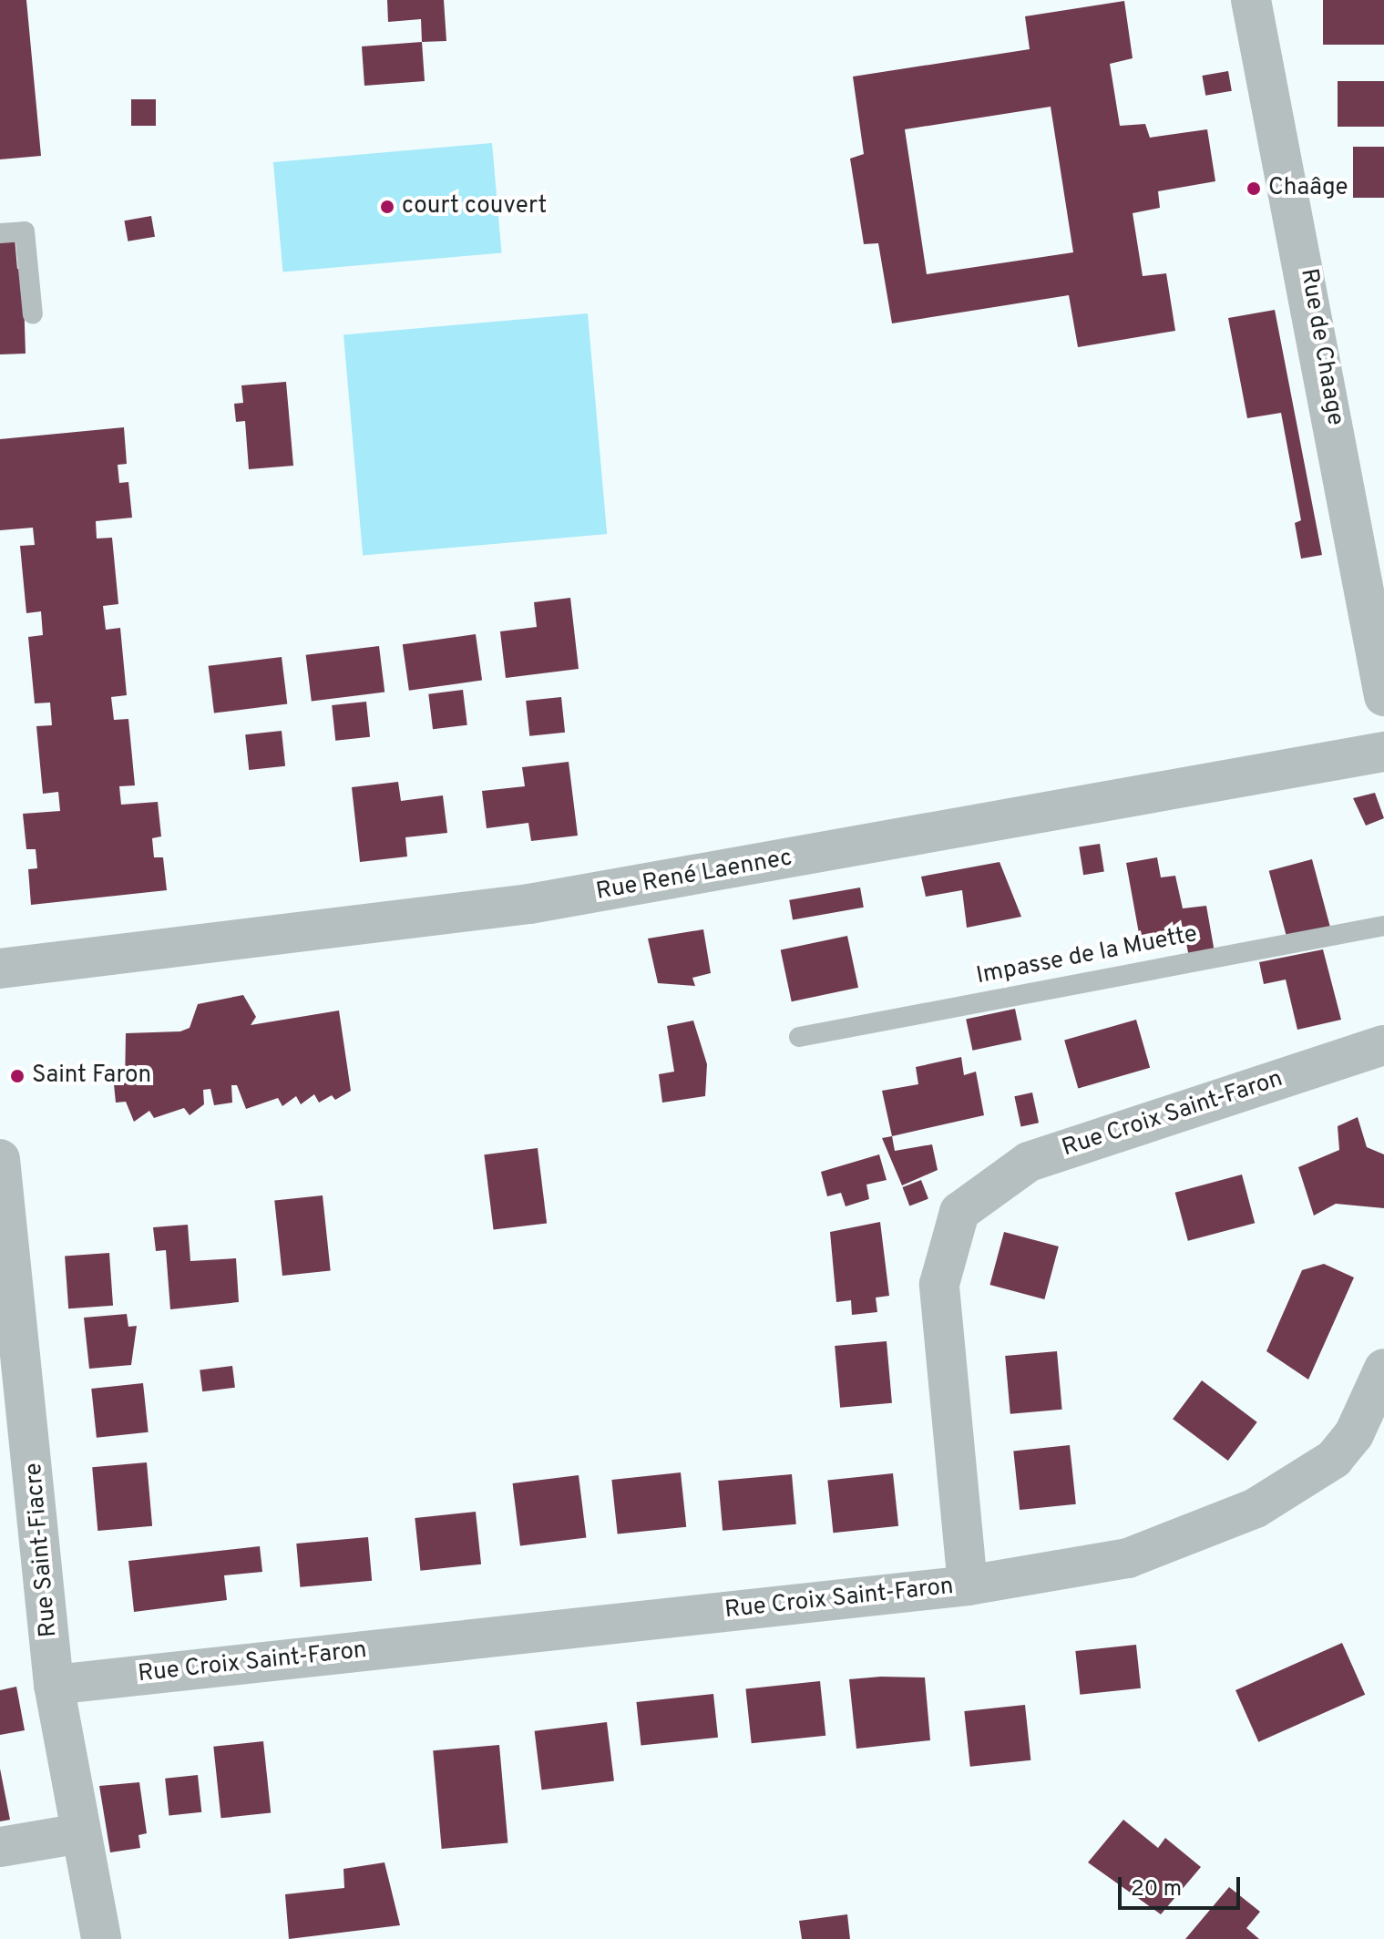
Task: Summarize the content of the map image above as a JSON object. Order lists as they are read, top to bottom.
{
  "streets": {
    "street": [
      "Rue de Chaage",
      "Rue René Laennec",
      "Rue Croix Saint-Faron",
      "Rue Saint-Fiacre"
    ],
    "lane": ["Impasse de la Muette"]
  },
  "crossings": [
    ["Rue Croix Saint-Faron", "Rue Saint-Fiacre"]
  ],
  "places": ["Chaâge", "court couvert", "Saint Faron"],
  "scale_bar": "20 m"
}
